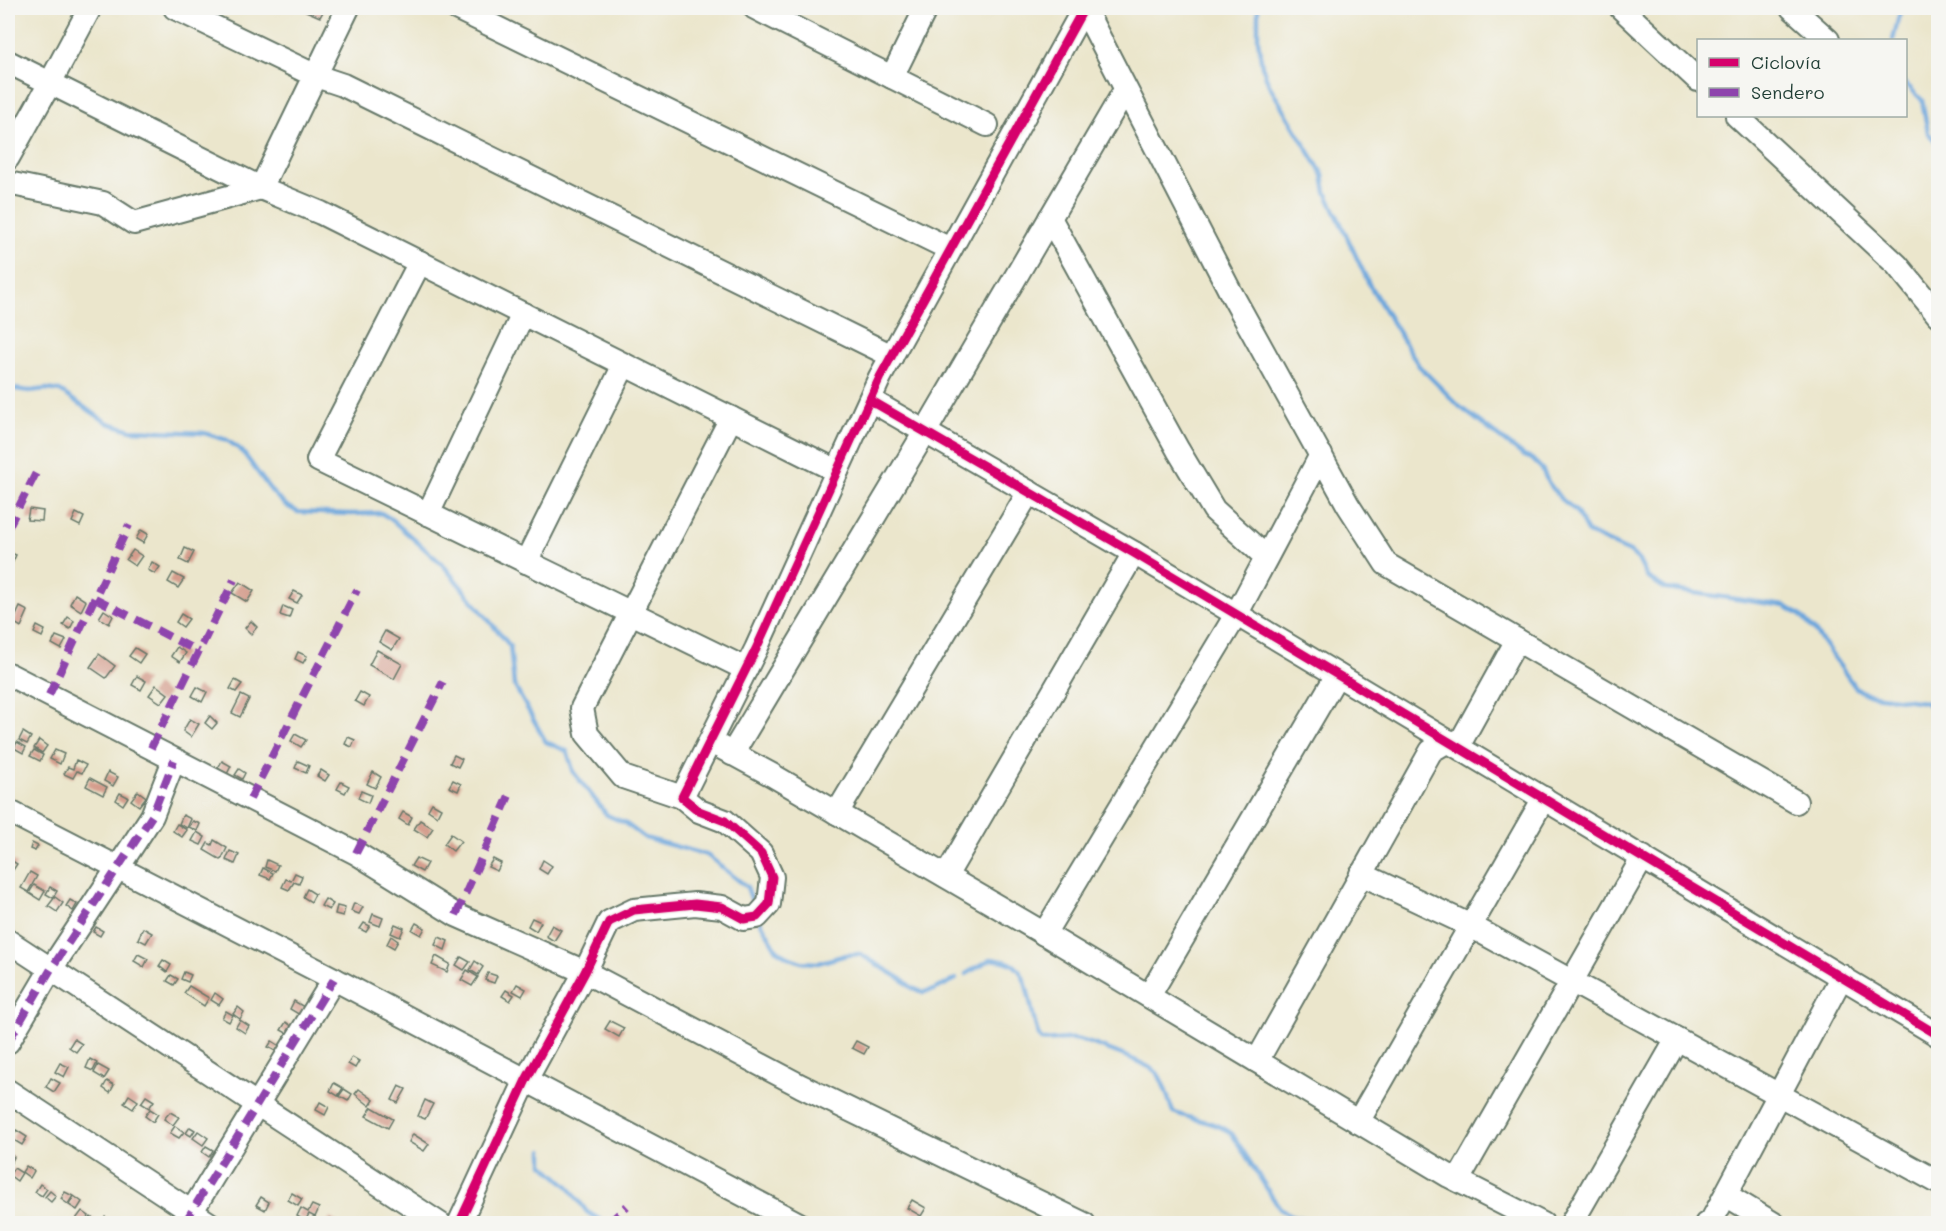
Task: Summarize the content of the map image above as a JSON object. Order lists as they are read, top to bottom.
{
  "legend": ["Ciclovía", "Sendero"]
}
